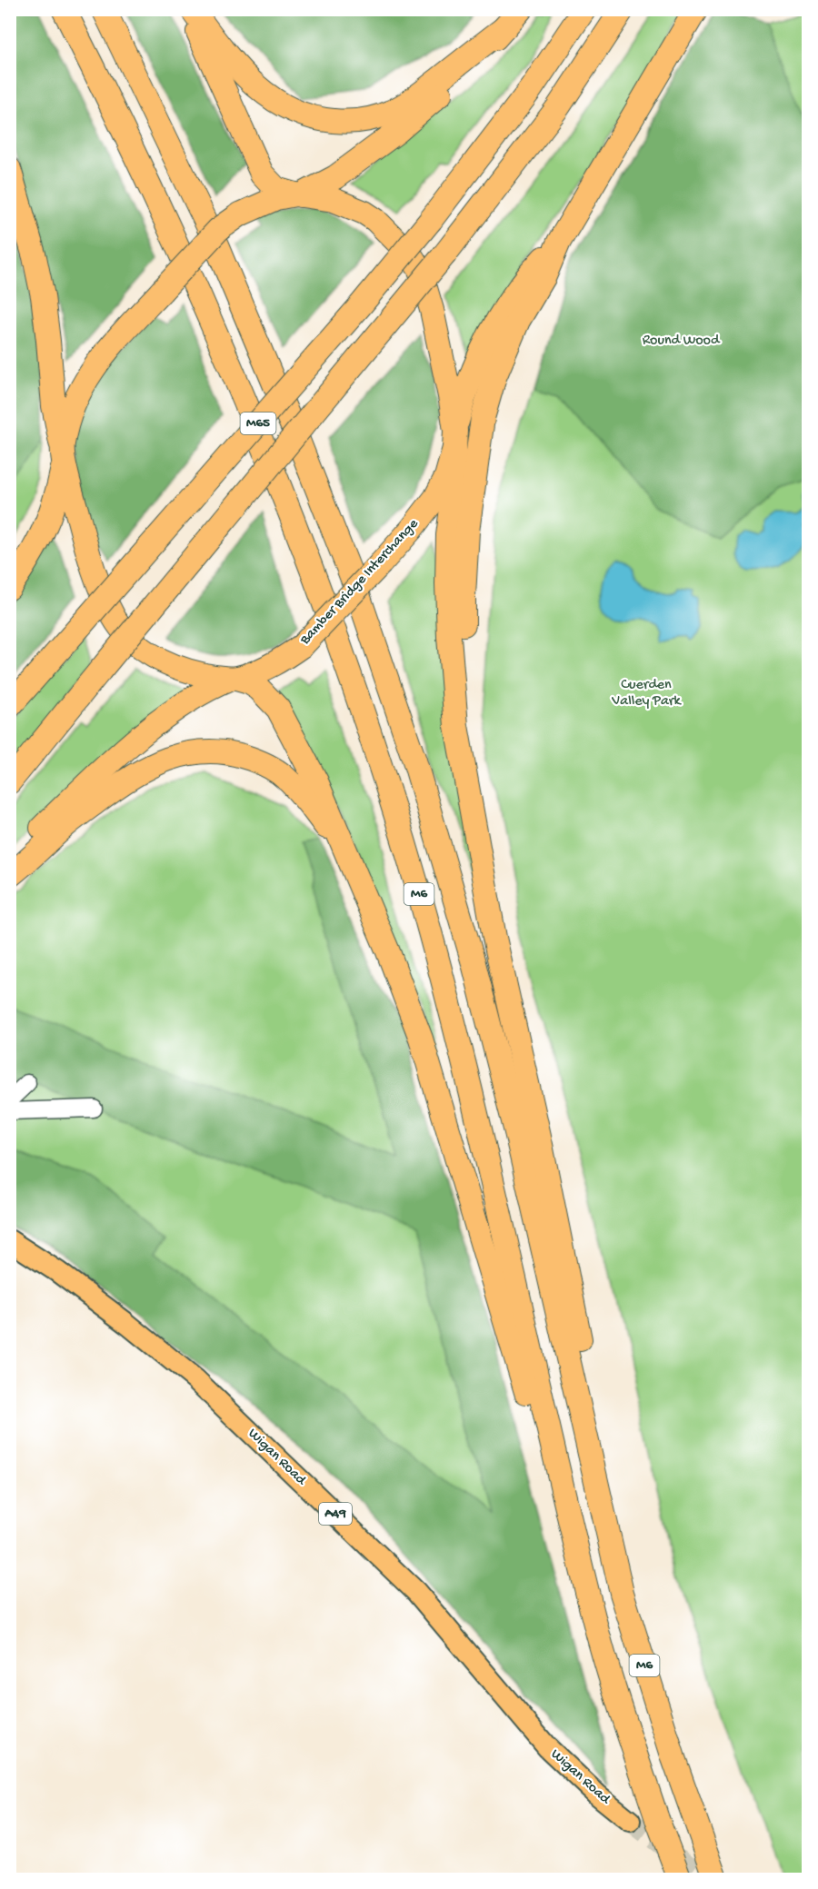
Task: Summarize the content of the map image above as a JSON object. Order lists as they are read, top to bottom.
{
  "streets": {
    "highway": ["M65", "Bamber Bridge Interchange", "M6"],
    "main road": ["Wigan Road", "A49"]
  },
  "parks": ["Round Wood", "Cuerden Valley Park"]
}
